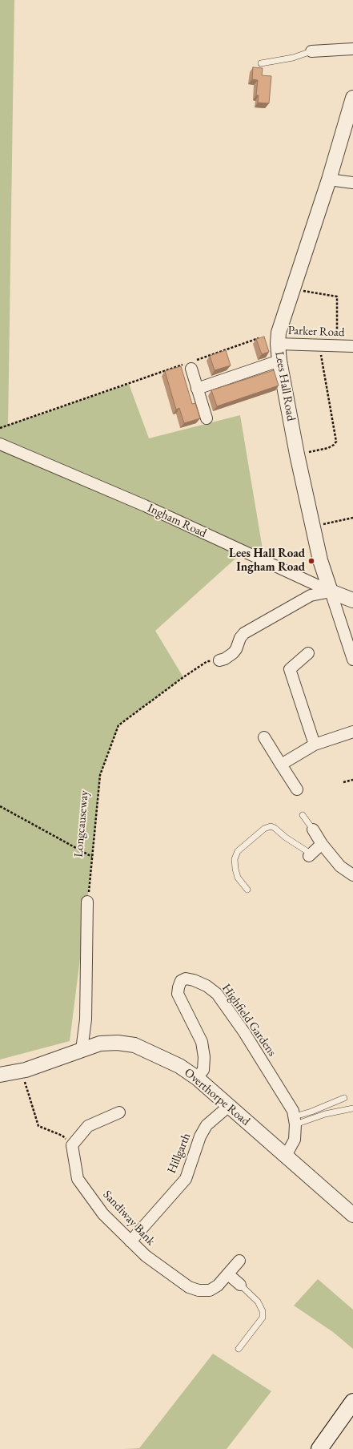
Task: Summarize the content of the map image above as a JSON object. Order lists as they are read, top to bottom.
{
  "streets": {
    "street": [
      "Parker Road",
      "Lees Hall Road",
      "Ingham Road",
      "Highfield Gardens",
      "Overthorpe Road",
      "Hillgarth",
      "Sandiway Bank"
    ],
    "path": ["Longcauseway"]
  },
  "crossings": [
    ["Parker Road", "Lees Hall Road"],
    ["Lees Hall Road", "Ingham Road"],
    ["Highfield Gardens", "Overthorpe Road"],
    ["Overthorpe Road", "Hillgarth"],
    ["Hillgarth", "Sandiway Bank"]
  ],
  "places": ["Lees Hall Road Ingham Road"]
}
